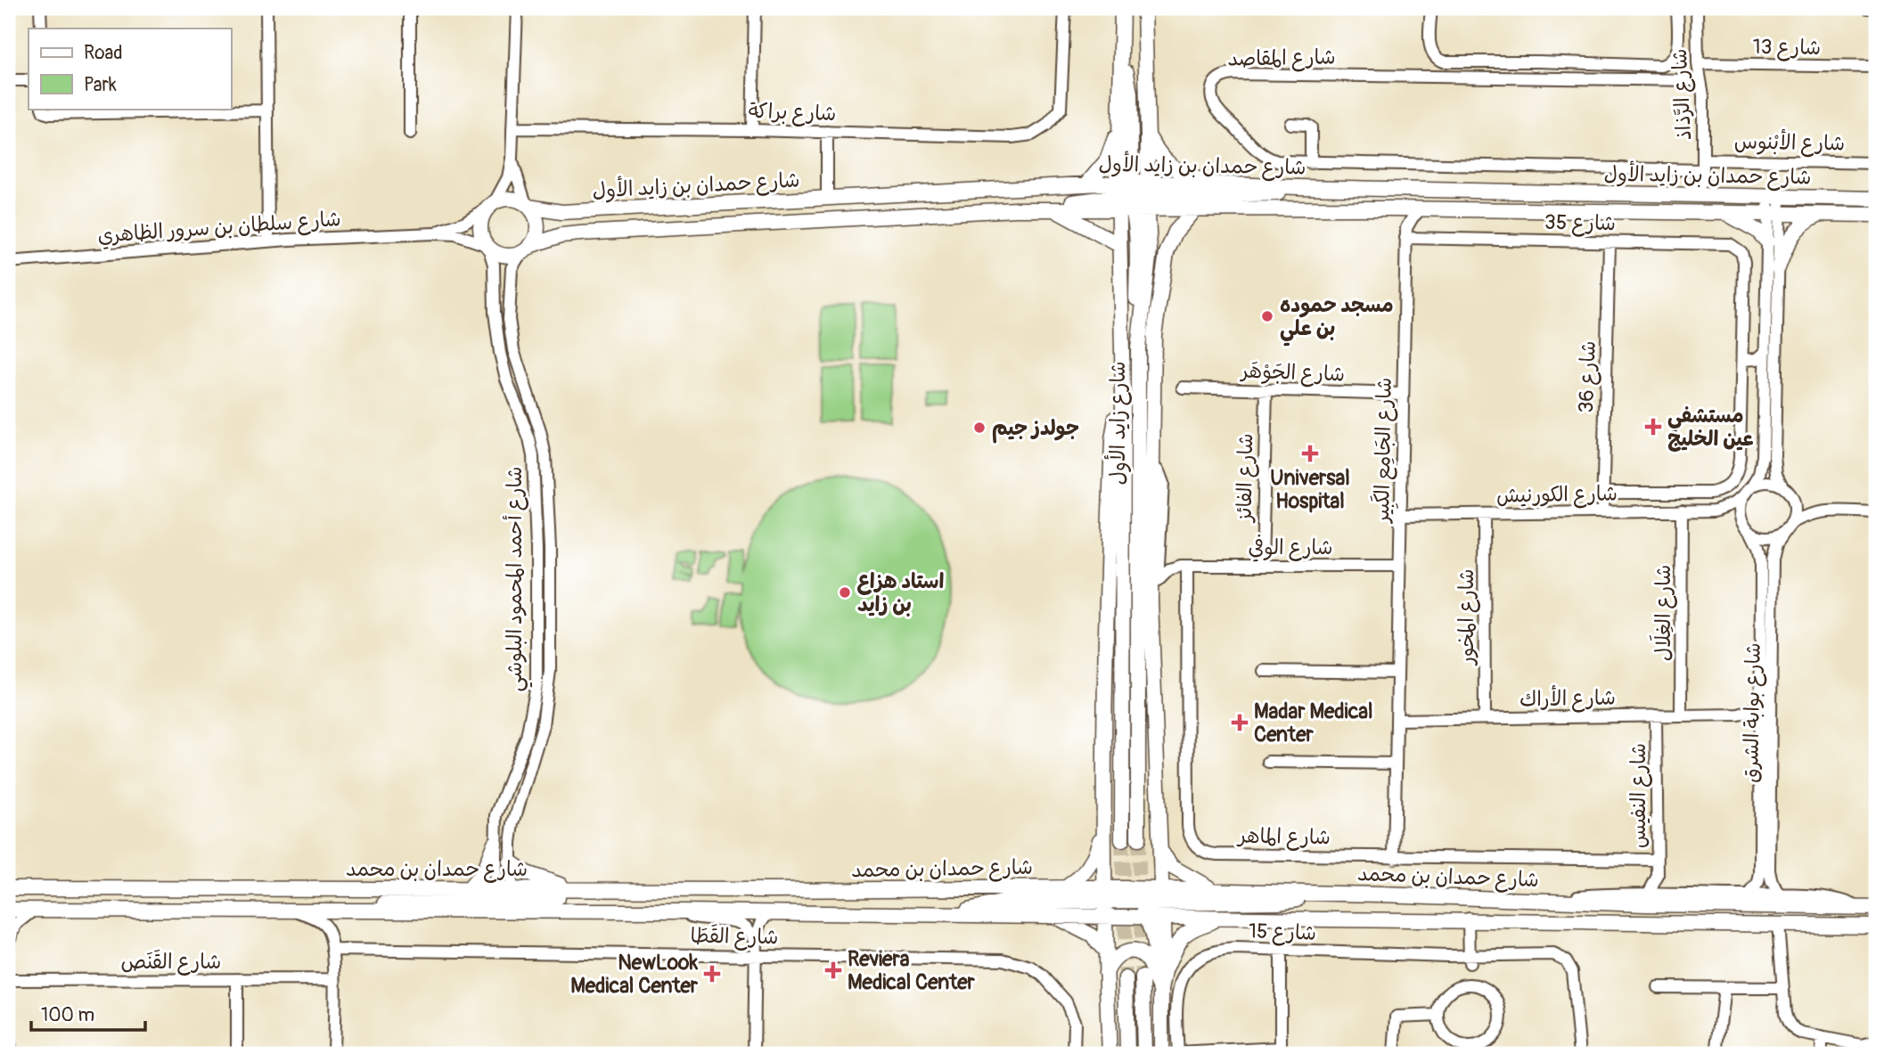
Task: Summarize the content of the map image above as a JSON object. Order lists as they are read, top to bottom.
{
  "streets": {
    "main road": ["شارع حمدان بن زايد الأول", "شارع زايد الأول", "شارع حمدان بن محمد"],
    "street": [
      "شارع 13",
      "شارع المقاصد",
      "شارع الرَّذاذ",
      "شارع براكة",
      "شارع الأبْنوس",
      "شارع 35",
      "شارع سلطان بن سرور الظاهري",
      "شارع الجَوْهَر",
      "شارع 36",
      "شارع الجَامِع الكَبِير",
      "شارع الفائز",
      "شارع الكورنيش",
      "شارع الوفي",
      "شارع أحمد المحمود البلوشي",
      "شارع الغِلَال",
      "شارع المخور",
      "شارع الأراك",
      "شارع بوابة الشرق",
      "شارع النفيس",
      "شارع الماهر",
      "شارع 15",
      "شارع القَطَا",
      "شارع القَنَص"
    ]
  },
  "crossings": [
    ["شارع 13", "شارع الرَّذاذ"],
    ["شارع المقاصد", "شارع الرَّذاذ"],
    ["شارع المقاصد", "شارع الأبْنوس"],
    ["شارع الرَّذاذ", "شارع الأبْنوس"],
    ["شارع حمدان بن زايد الأول", "شارع سلطان بن سرور الظاهري"],
    ["شارع حمدان بن زايد الأول", "شارع زايد الأول"],
    ["شارع حمدان بن زايد الأول", "شارع أحمد المحمود البلوشي"],
    ["شارع 35", "شارع 36"],
    ["شارع 35", "شارع الجَامِع الكَبِير"],
    ["شارع سلطان بن سرور الظاهري", "شارع أحمد المحمود البلوشي"],
    ["شارع الجَوْهَر", "شارع الجَامِع الكَبِير"],
    ["شارع الجَوْهَر", "شارع الفائز"],
    ["شارع 36", "شارع الكورنيش"],
    ["شارع الجَامِع الكَبِير", "شارع الكورنيش"],
    ["شارع الجَامِع الكَبِير", "شارع الوفي"],
    ["شارع الجَامِع الكَبِير", "شارع الأراك"],
    ["شارع الجَامِع الكَبِير", "شارع الماهر"],
    ["شارع الفائز", "شارع الوفي"],
    ["شارع الكورنيش", "شارع الغِلَال"],
    ["شارع الكورنيش", "شارع المخور"],
    ["شارع الكورنيش", "شارع بوابة الشرق"],
    ["شارع الوفي", "شارع الماهر"],
    ["شارع أحمد المحمود البلوشي", "شارع حمدان بن محمد"],
    ["شارع الغِلَال", "شارع الأراك"],
    ["شارع المخور", "شارع الأراك"],
    ["شارع الأراك", "شارع بوابة الشرق"],
    ["شارع الأراك", "شارع النفيس"],
    ["شارع النفيس", "شارع الماهر"]
  ],
  "places": {
    "other": ["مسجد حموده بن علي", "جولدز جيم", "استاد هزاع بن زايد"],
    "health": [
      "مستشفي عين الخليج",
      "Universal Hospital",
      "Madar Medical Center",
      "Reviera Medical Center",
      "NewLook Medical Center"
    ]
  },
  "legend": ["Road", "Park"],
  "scale_bar": "100 m"
}
